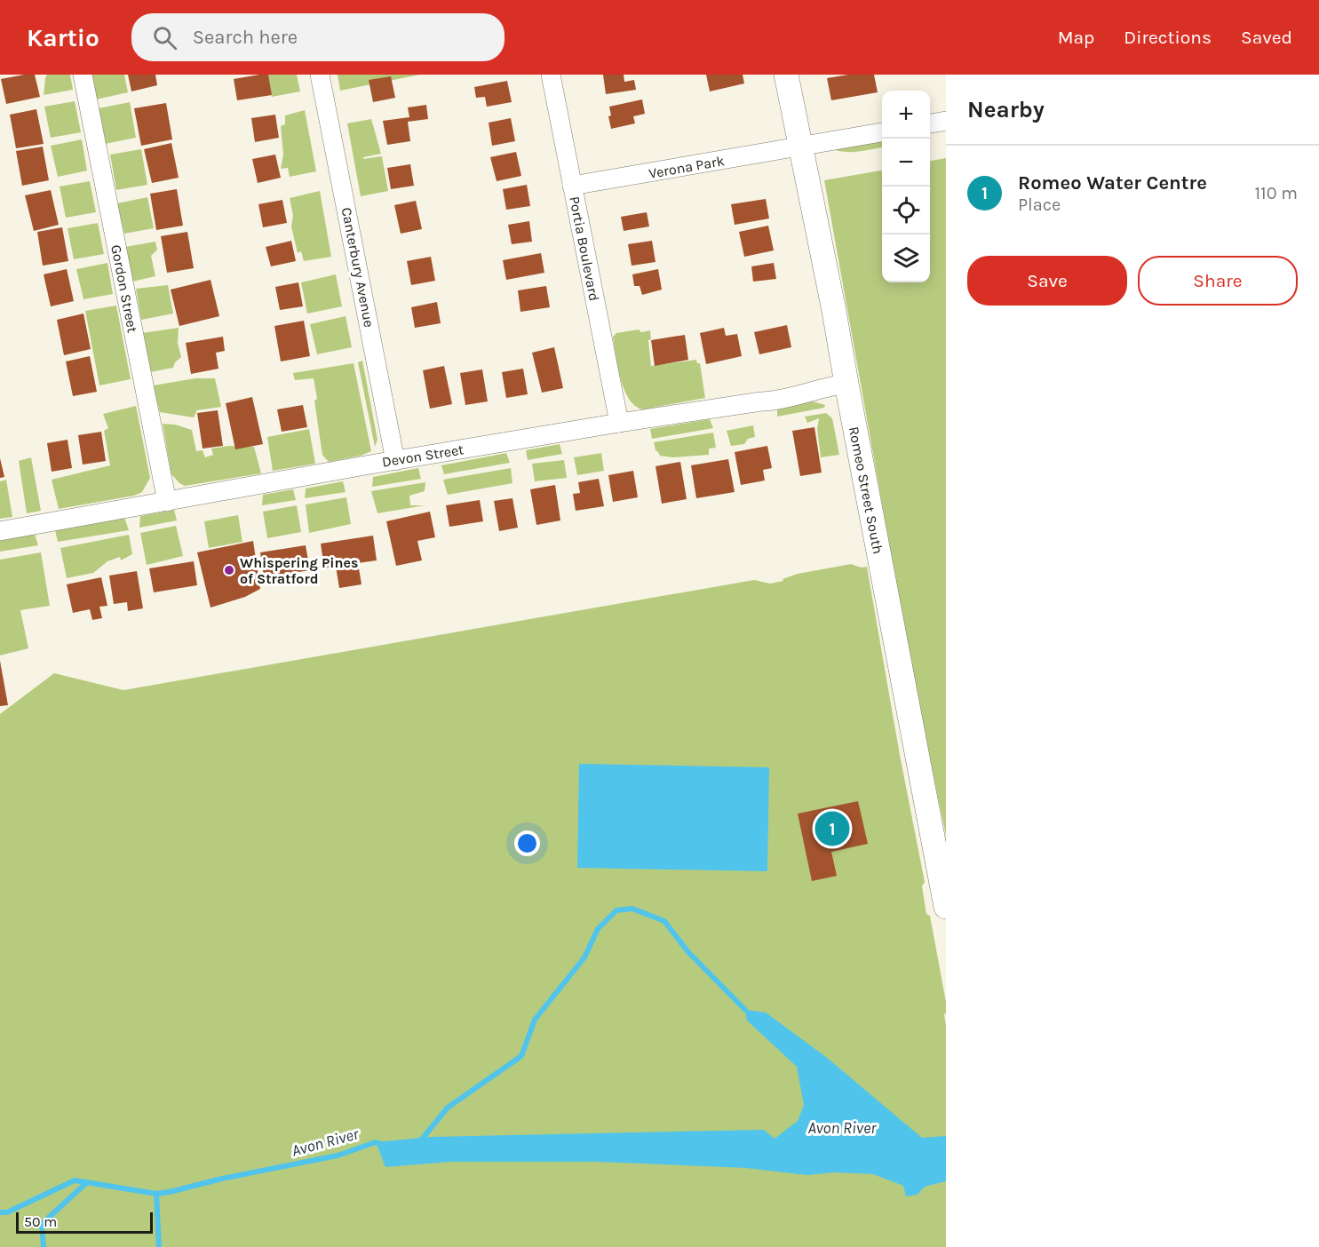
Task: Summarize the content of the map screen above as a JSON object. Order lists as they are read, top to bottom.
{
  "streets": {
    "main road": ["Romeo Street South"],
    "street": [
      "Verona Park",
      "Portia Boulevard",
      "Canterbury Avenue",
      "Gordon Street",
      "Devon Street"
    ]
  },
  "crossings": [
    ["Verona Park", "Portia Boulevard"],
    ["Verona Park", "Romeo Street South"],
    ["Portia Boulevard", "Devon Street"],
    ["Canterbury Avenue", "Devon Street"],
    ["Gordon Street", "Devon Street"],
    ["Devon Street", "Romeo Street South"]
  ],
  "water": ["Avon River"],
  "places": ["Whispering Pines of Stratford"],
  "scale_bar": "50 m",
  "page": {
    "header": "Kartio",
    "search": "Search here",
    "nav": ["Map", "Directions", "Saved"],
    "heading": "Nearby",
    "map_buttons": ["+", "−"],
    "list": [
      {
        "mark": "1",
        "name": "Romeo Water Centre",
        "note": "Place",
        "value": "110 m"
      }
    ],
    "buttons": ["Save", "Share"],
    "pins": "1",
    "scale": "50 m"
  }
}
